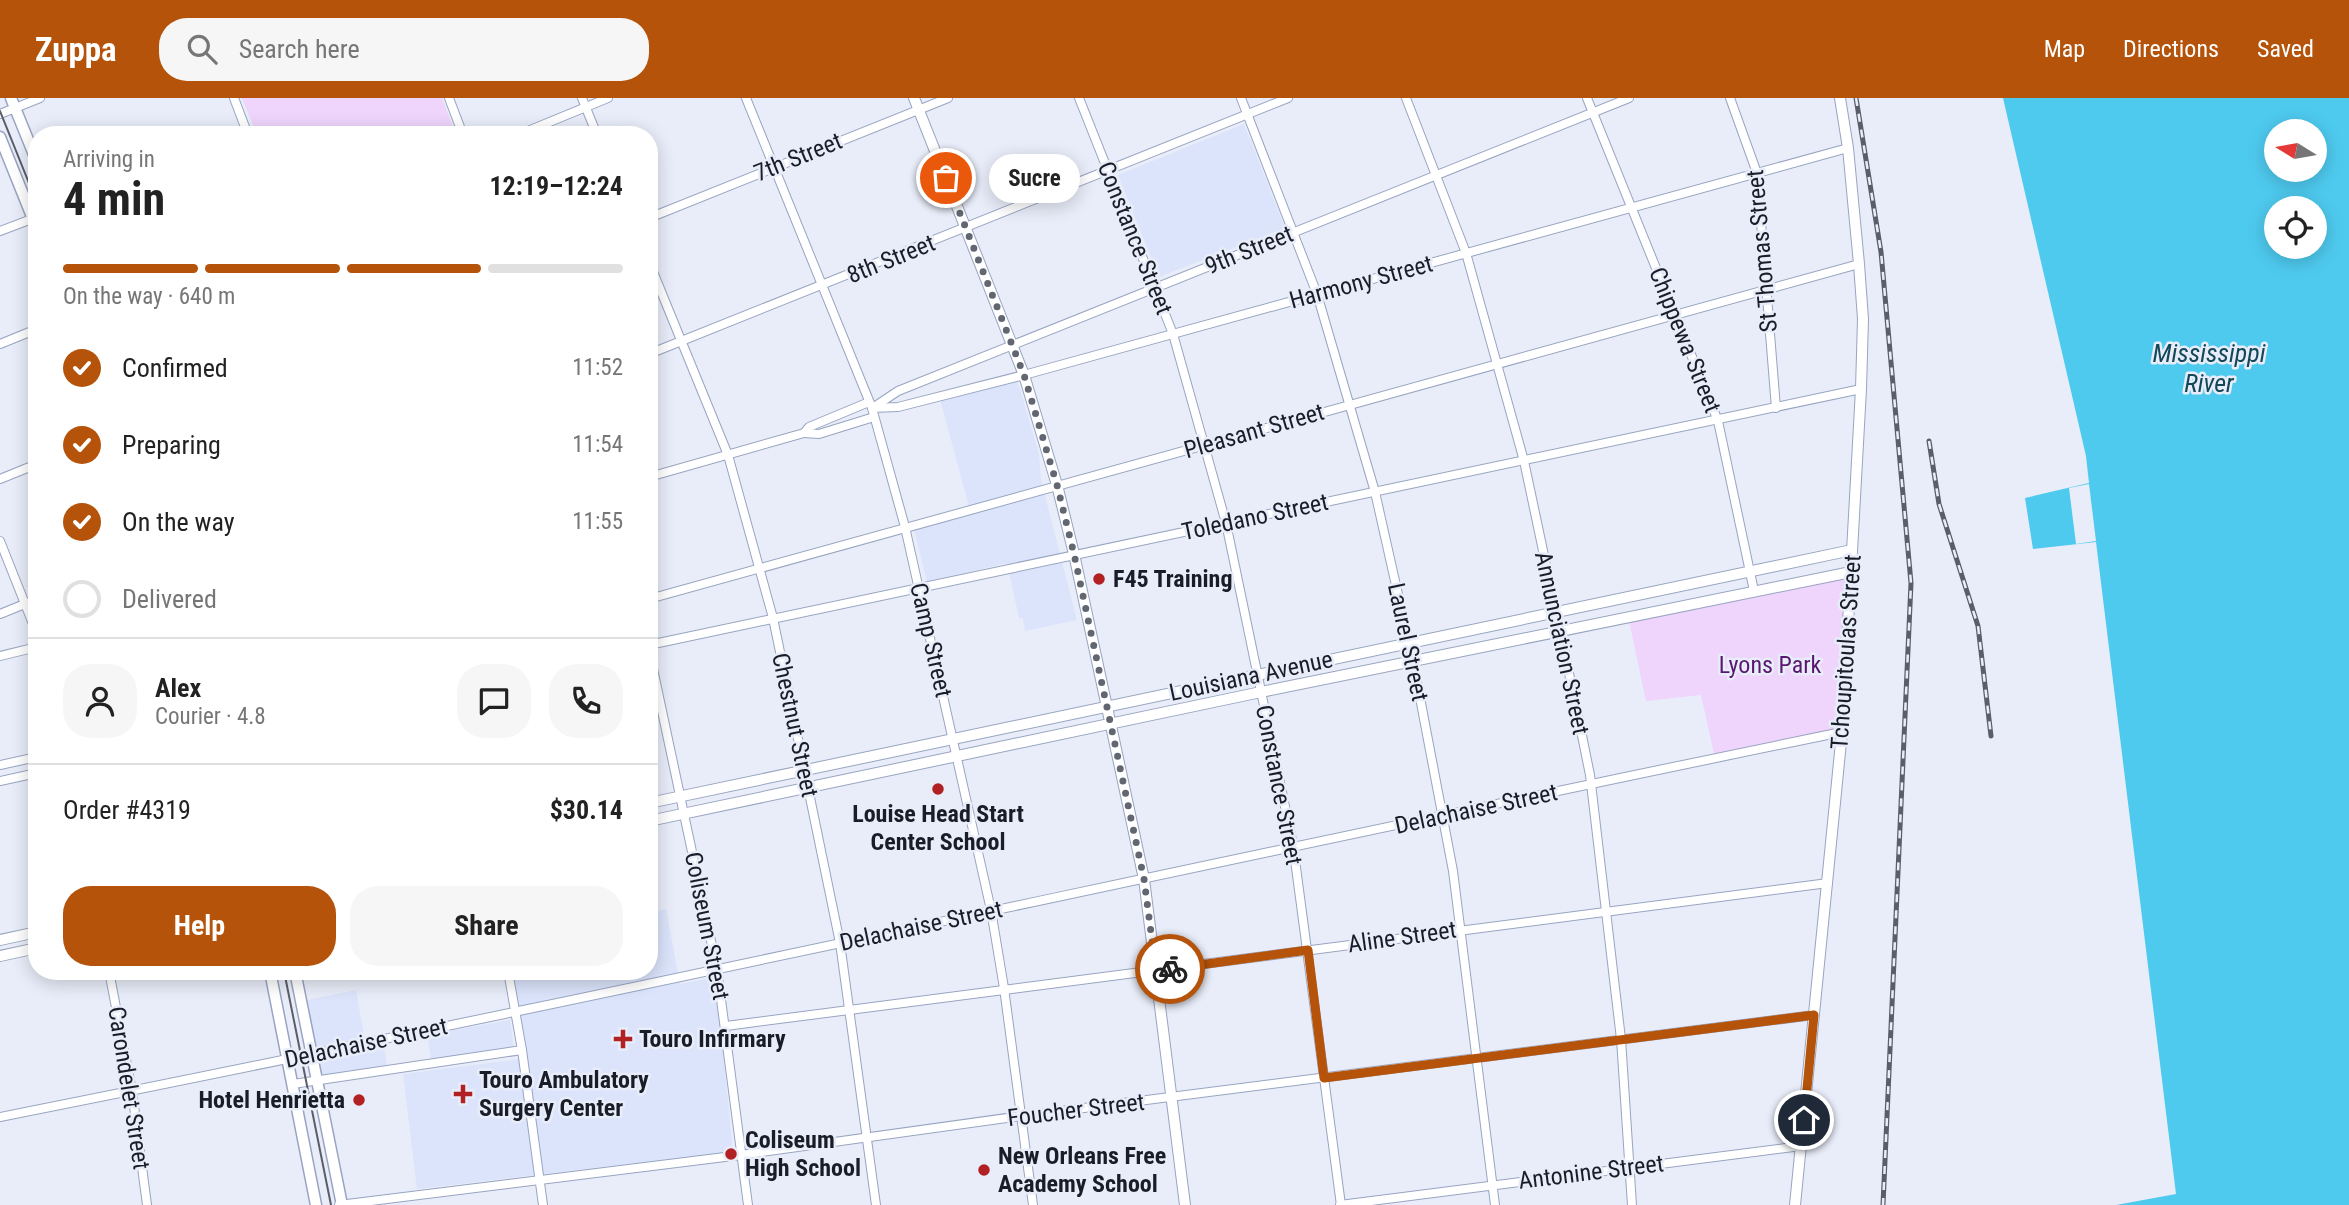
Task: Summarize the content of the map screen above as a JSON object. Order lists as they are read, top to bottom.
{
  "streets": {
    "street": [
      "7th Street",
      "Constance Street",
      "9th Street",
      "St Thomas Street",
      "8th Street",
      "Harmony Street",
      "Chippewa Street",
      "Pleasant Street",
      "Toledano Street",
      "Camp Street",
      "Laurel Street",
      "Annunciation Street",
      "Tchoupitoulas Street",
      "Louisiana Avenue",
      "Chestnut Street",
      "Delachaise Street",
      "Coliseum Street",
      "Aline Street",
      "Carondelet Street",
      "Foucher Street",
      "Antonine Street"
    ]
  },
  "crossings": [
    ["7th Street", "Camp Street"],
    ["Constance Street", "9th Street"],
    ["Constance Street", "8th Street"],
    ["Constance Street", "Harmony Street"],
    ["Constance Street", "Pleasant Street"],
    ["Constance Street", "Toledano Street"],
    ["Constance Street", "Louisiana Avenue"],
    ["Constance Street", "Delachaise Street"],
    ["Constance Street", "Aline Street"],
    ["Constance Street", "Foucher Street"],
    ["Constance Street", "Antonine Street"],
    ["9th Street", "Harmony Street"],
    ["9th Street", "Chippewa Street"],
    ["9th Street", "Camp Street"],
    ["9th Street", "Laurel Street"],
    ["9th Street", "Annunciation Street"],
    ["St Thomas Street", "Harmony Street"],
    ["St Thomas Street", "Pleasant Street"],
    ["St Thomas Street", "Toledano Street"],
    ["8th Street", "Camp Street"],
    ["8th Street", "Laurel Street"],
    ["8th Street", "Chestnut Street"],
    ["Harmony Street", "Chippewa Street"],
    ["Harmony Street", "Camp Street"],
    ["Harmony Street", "Laurel Street"],
    ["Harmony Street", "Annunciation Street"],
    ["Harmony Street", "Tchoupitoulas Street"],
    ["Harmony Street", "Chestnut Street"],
    ["Chippewa Street", "Pleasant Street"],
    ["Chippewa Street", "Toledano Street"],
    ["Chippewa Street", "Louisiana Avenue"],
    ["Pleasant Street", "Camp Street"],
    ["Pleasant Street", "Laurel Street"],
    ["Pleasant Street", "Annunciation Street"],
    ["Pleasant Street", "Tchoupitoulas Street"],
    ["Pleasant Street", "Chestnut Street"],
    ["Toledano Street", "Camp Street"],
    ["Toledano Street", "Laurel Street"],
    ["Toledano Street", "Annunciation Street"],
    ["Toledano Street", "Tchoupitoulas Street"],
    ["Toledano Street", "Chestnut Street"],
    ["Camp Street", "Louisiana Avenue"],
    ["Camp Street", "Delachaise Street"],
    ["Camp Street", "Aline Street"],
    ["Camp Street", "Foucher Street"],
    ["Laurel Street", "Louisiana Avenue"],
    ["Laurel Street", "Delachaise Street"],
    ["Laurel Street", "Aline Street"],
    ["Laurel Street", "Foucher Street"],
    ["Laurel Street", "Antonine Street"],
    ["Annunciation Street", "Louisiana Avenue"],
    ["Annunciation Street", "Delachaise Street"],
    ["Annunciation Street", "Aline Street"],
    ["Annunciation Street", "Foucher Street"],
    ["Annunciation Street", "Antonine Street"],
    ["Tchoupitoulas Street", "Louisiana Avenue"],
    ["Tchoupitoulas Street", "Delachaise Street"],
    ["Tchoupitoulas Street", "Aline Street"],
    ["Tchoupitoulas Street", "Foucher Street"],
    ["Tchoupitoulas Street", "Antonine Street"],
    ["Louisiana Avenue", "Chestnut Street"],
    ["Louisiana Avenue", "Coliseum Street"],
    ["Chestnut Street", "Delachaise Street"],
    ["Chestnut Street", "Aline Street"],
    ["Chestnut Street", "Foucher Street"],
    ["Delachaise Street", "Coliseum Street"],
    ["Delachaise Street", "Carondelet Street"],
    ["Coliseum Street", "Aline Street"],
    ["Coliseum Street", "Foucher Street"]
  ],
  "water": ["Mississippi River"],
  "parks": ["Lyons Park"],
  "places": {
    "other": [
      "Sucre",
      "F45 Training",
      "Louise Head Start Center School",
      "Hotel Henrietta",
      "Coliseum High School",
      "New Orleans Free Academy School"
    ],
    "health": ["Touro Infirmary", "Touro Ambulatory Surgery Center"]
  },
  "north": "left",
  "page": {
    "header": "Zuppa",
    "search": "Search here",
    "nav": ["Map", "Directions", "Saved"],
    "heading": ["4 min", "Arriving in", "12:19–12:24"],
    "panel": [
      "Alex",
      "Courier · 4.8",
      "Order #4319",
      "$30.14"
    ],
    "bubble": "Sucre",
    "bar": "On the way · 640 m",
    "list": [
      ["Confirmed", "11:52"],
      ["Preparing", "11:54"],
      ["On the way", "11:55"],
      "Delivered"
    ],
    "buttons": ["Help", "Share"]
  }
}
